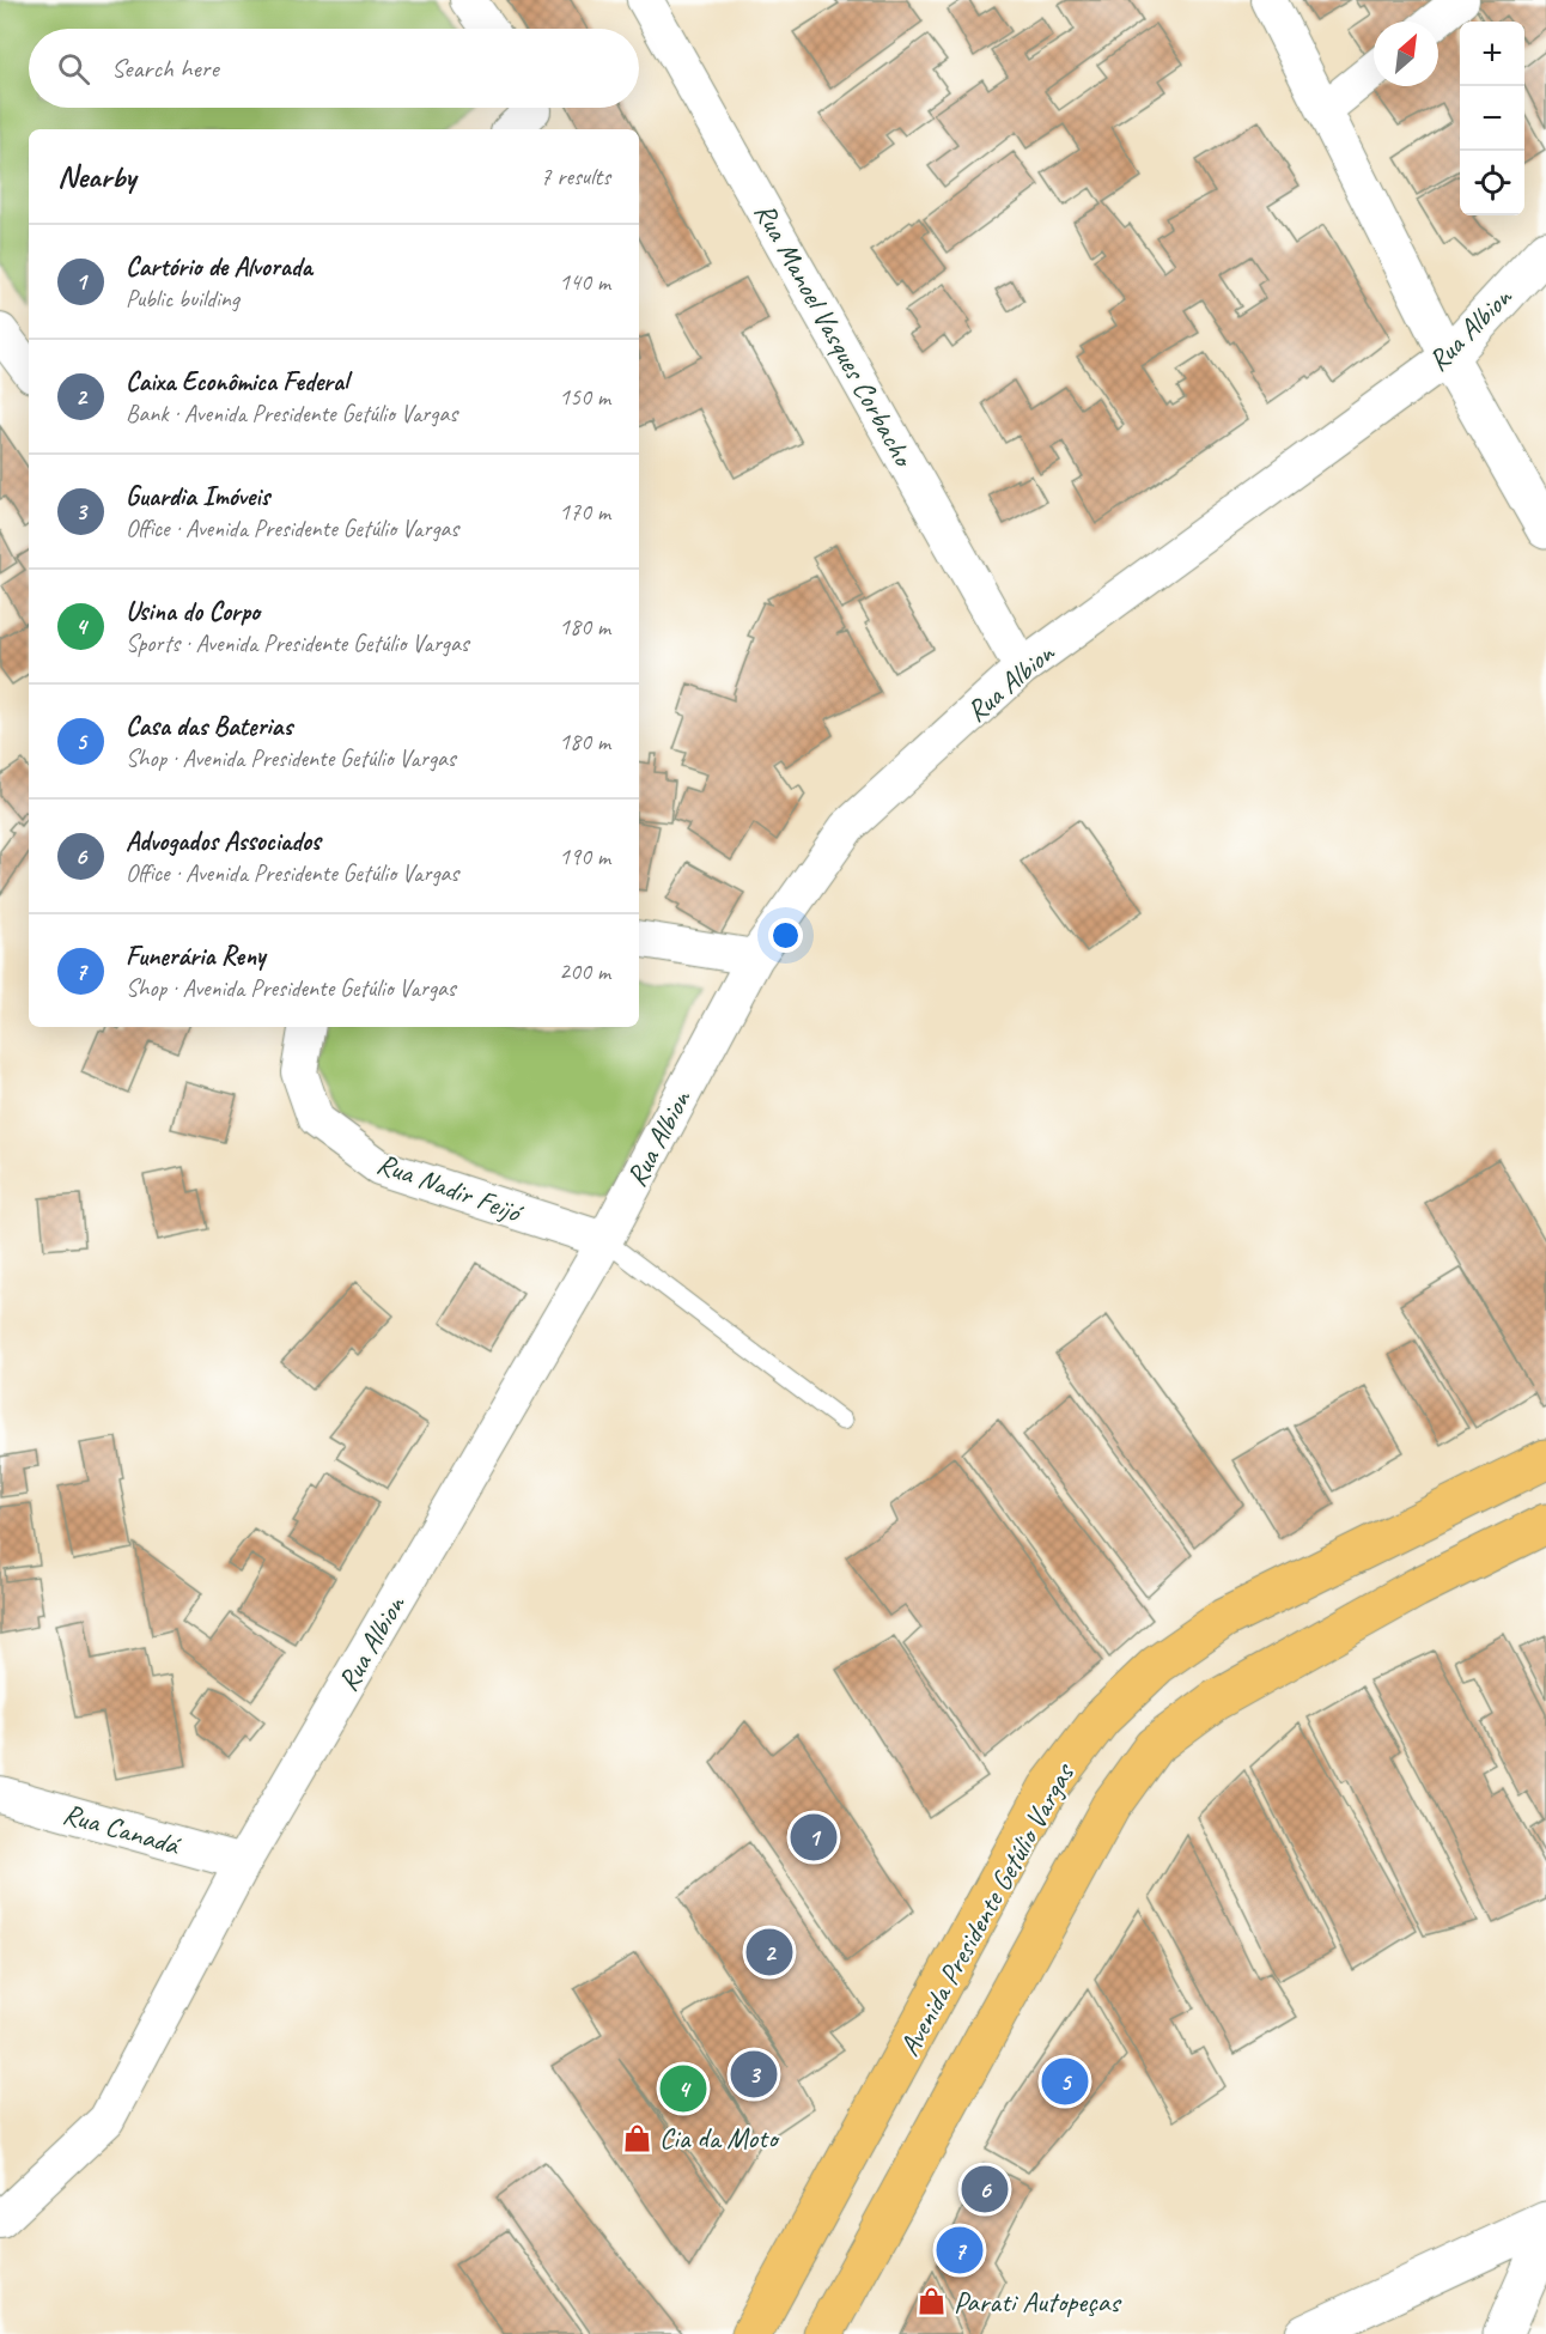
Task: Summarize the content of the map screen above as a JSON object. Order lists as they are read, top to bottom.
{
  "streets": {
    "main road": ["Avenida Presidente Getúlio Vargas"],
    "street": [
      "Rua Albion",
      "Rua Manoel Vasques Corbacho",
      "Rua Nadir Feijó",
      "Rua Canadá"
    ]
  },
  "crossings": [
    ["Rua Albion", "Rua Manoel Vasques Corbacho"],
    ["Rua Albion", "Rua Nadir Feijó"],
    ["Rua Albion", "Rua Canadá"]
  ],
  "places": {
    "shop": ["Cia da Moto", "Parati Autopeças"]
  },
  "north": "top right",
  "page": {
    "map_buttons": ["+", "−"],
    "search": "Search here",
    "heading": ["Nearby", "7 results"],
    "list": [
      {
        "mark": "1",
        "name": "Cartório de Alvorada",
        "note": "Public building",
        "value": "140 m"
      },
      {
        "mark": "2",
        "name": "Caixa Econômica Federal",
        "note": "Bank · Avenida Presidente Getúlio Vargas",
        "value": "150 m"
      },
      {
        "mark": "3",
        "name": "Guardia Imóveis",
        "note": "Office · Avenida Presidente Getúlio Vargas",
        "value": "170 m"
      },
      {
        "mark": "4",
        "name": "Usina do Corpo",
        "note": "Sports · Avenida Presidente Getúlio Vargas",
        "value": "180 m"
      },
      {
        "mark": "5",
        "name": "Casa das Baterias",
        "note": "Shop · Avenida Presidente Getúlio Vargas",
        "value": "180 m"
      },
      {
        "mark": "6",
        "name": "Advogados Associados",
        "note": "Office · Avenida Presidente Getúlio Vargas",
        "value": "190 m"
      },
      {
        "mark": "7",
        "name": "Funerária Reny",
        "note": "Shop · Avenida Presidente Getúlio Vargas",
        "value": "200 m"
      }
    ],
    "pins": [
      "1",
      "2",
      "3",
      "5",
      "4",
      "6",
      "7"
    ]
  }
}
